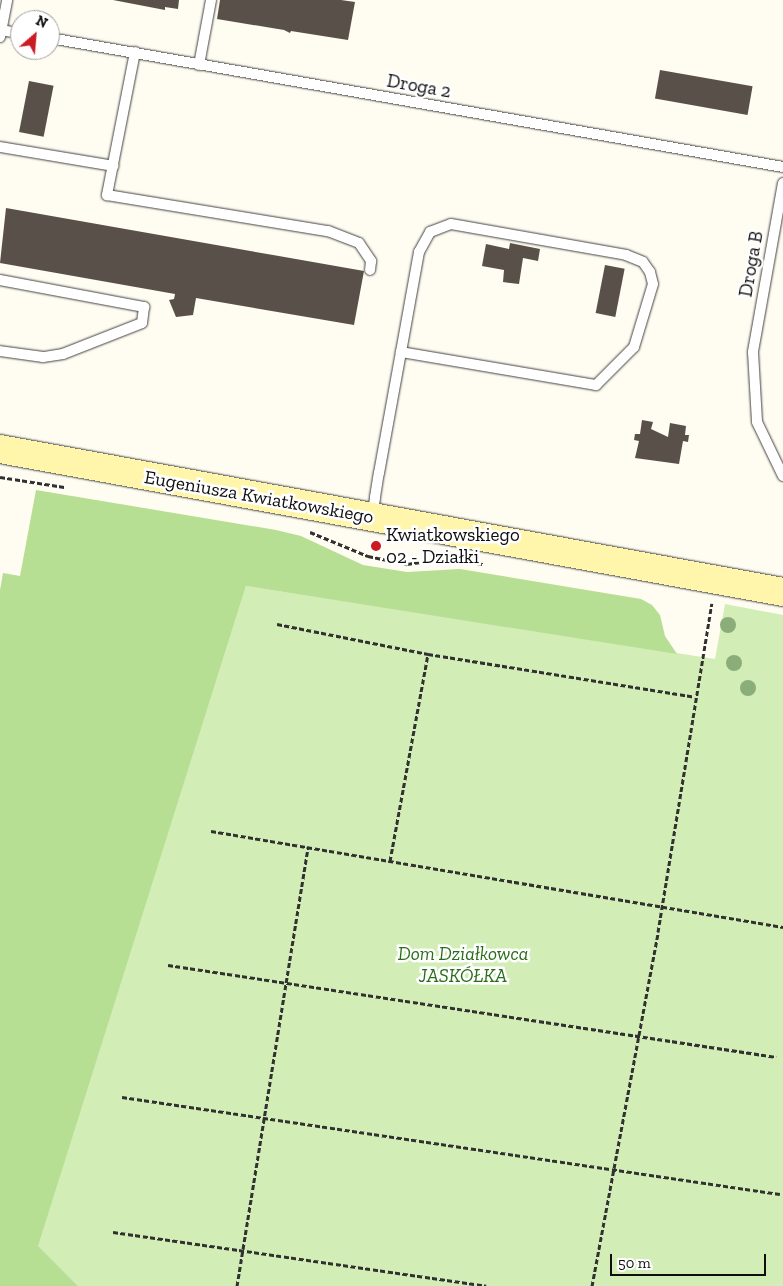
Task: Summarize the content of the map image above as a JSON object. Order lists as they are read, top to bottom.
{
  "streets": {
    "main road": ["Eugeniusza Kwiatkowskiego"],
    "lane": ["Droga 2", "Droga B"]
  },
  "parks": ["Dom Działkowca JASKÓŁKA"],
  "places": ["Kwiatkowskiego 02 - Działki"],
  "scale_bar": "50 m",
  "north": "top right"
}
